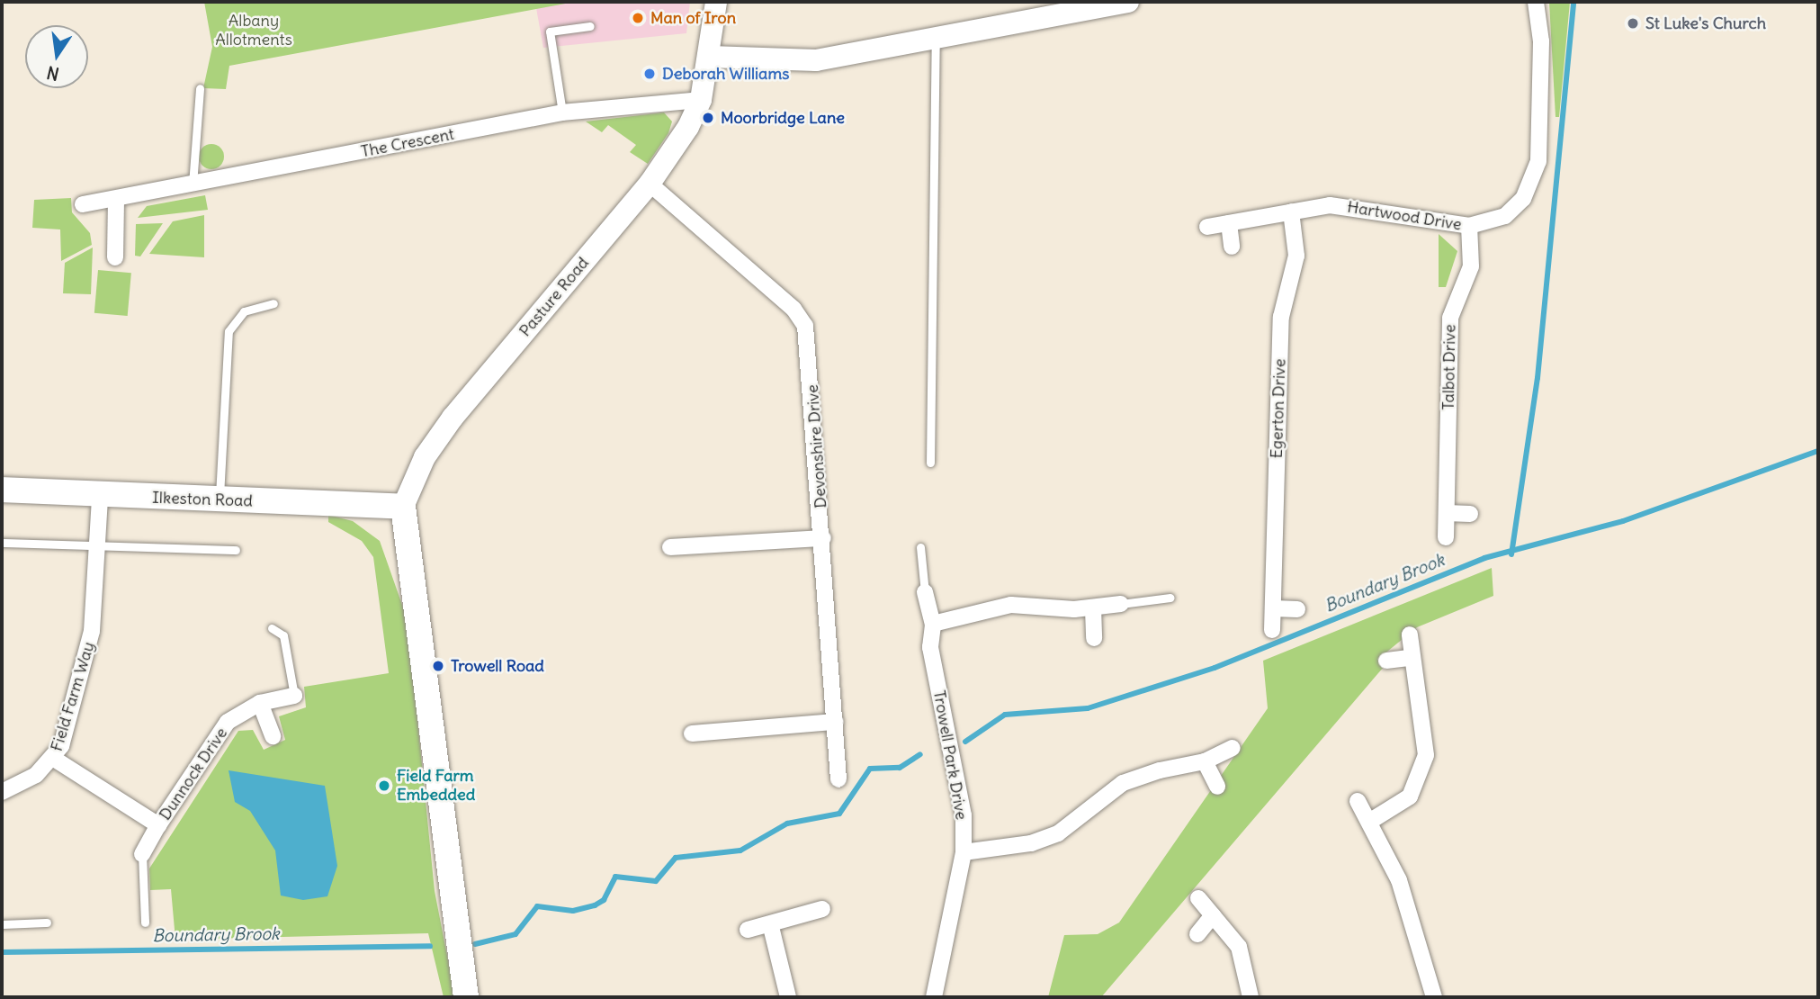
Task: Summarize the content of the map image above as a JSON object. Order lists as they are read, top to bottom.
{
  "streets": {
    "main road": ["Pasture Road", "Ilkeston Road"],
    "street": [
      "The Crescent",
      "Hartwood Drive",
      "Talbot Drive",
      "Egerton Drive",
      "Devonshire Drive",
      "Field Farm Way",
      "Trowell Park Drive",
      "Dunnock Drive"
    ]
  },
  "crossings": [
    ["The Crescent", "Pasture Road"],
    ["Hartwood Drive", "Talbot Drive"],
    ["Hartwood Drive", "Egerton Drive"],
    ["Pasture Road", "Devonshire Drive"],
    ["Pasture Road", "Ilkeston Road"],
    ["Ilkeston Road", "Field Farm Way"],
    ["Field Farm Way", "Dunnock Drive"]
  ],
  "water": ["Boundary Brook"],
  "parks": ["Albany Allotments"],
  "places": [
    "Man of Iron",
    "St Luke's Church",
    "Deborah Williams",
    "Moorbridge Lane",
    "Trowell Road",
    "Field Farm Embedded"
  ],
  "north": "bottom"
}
